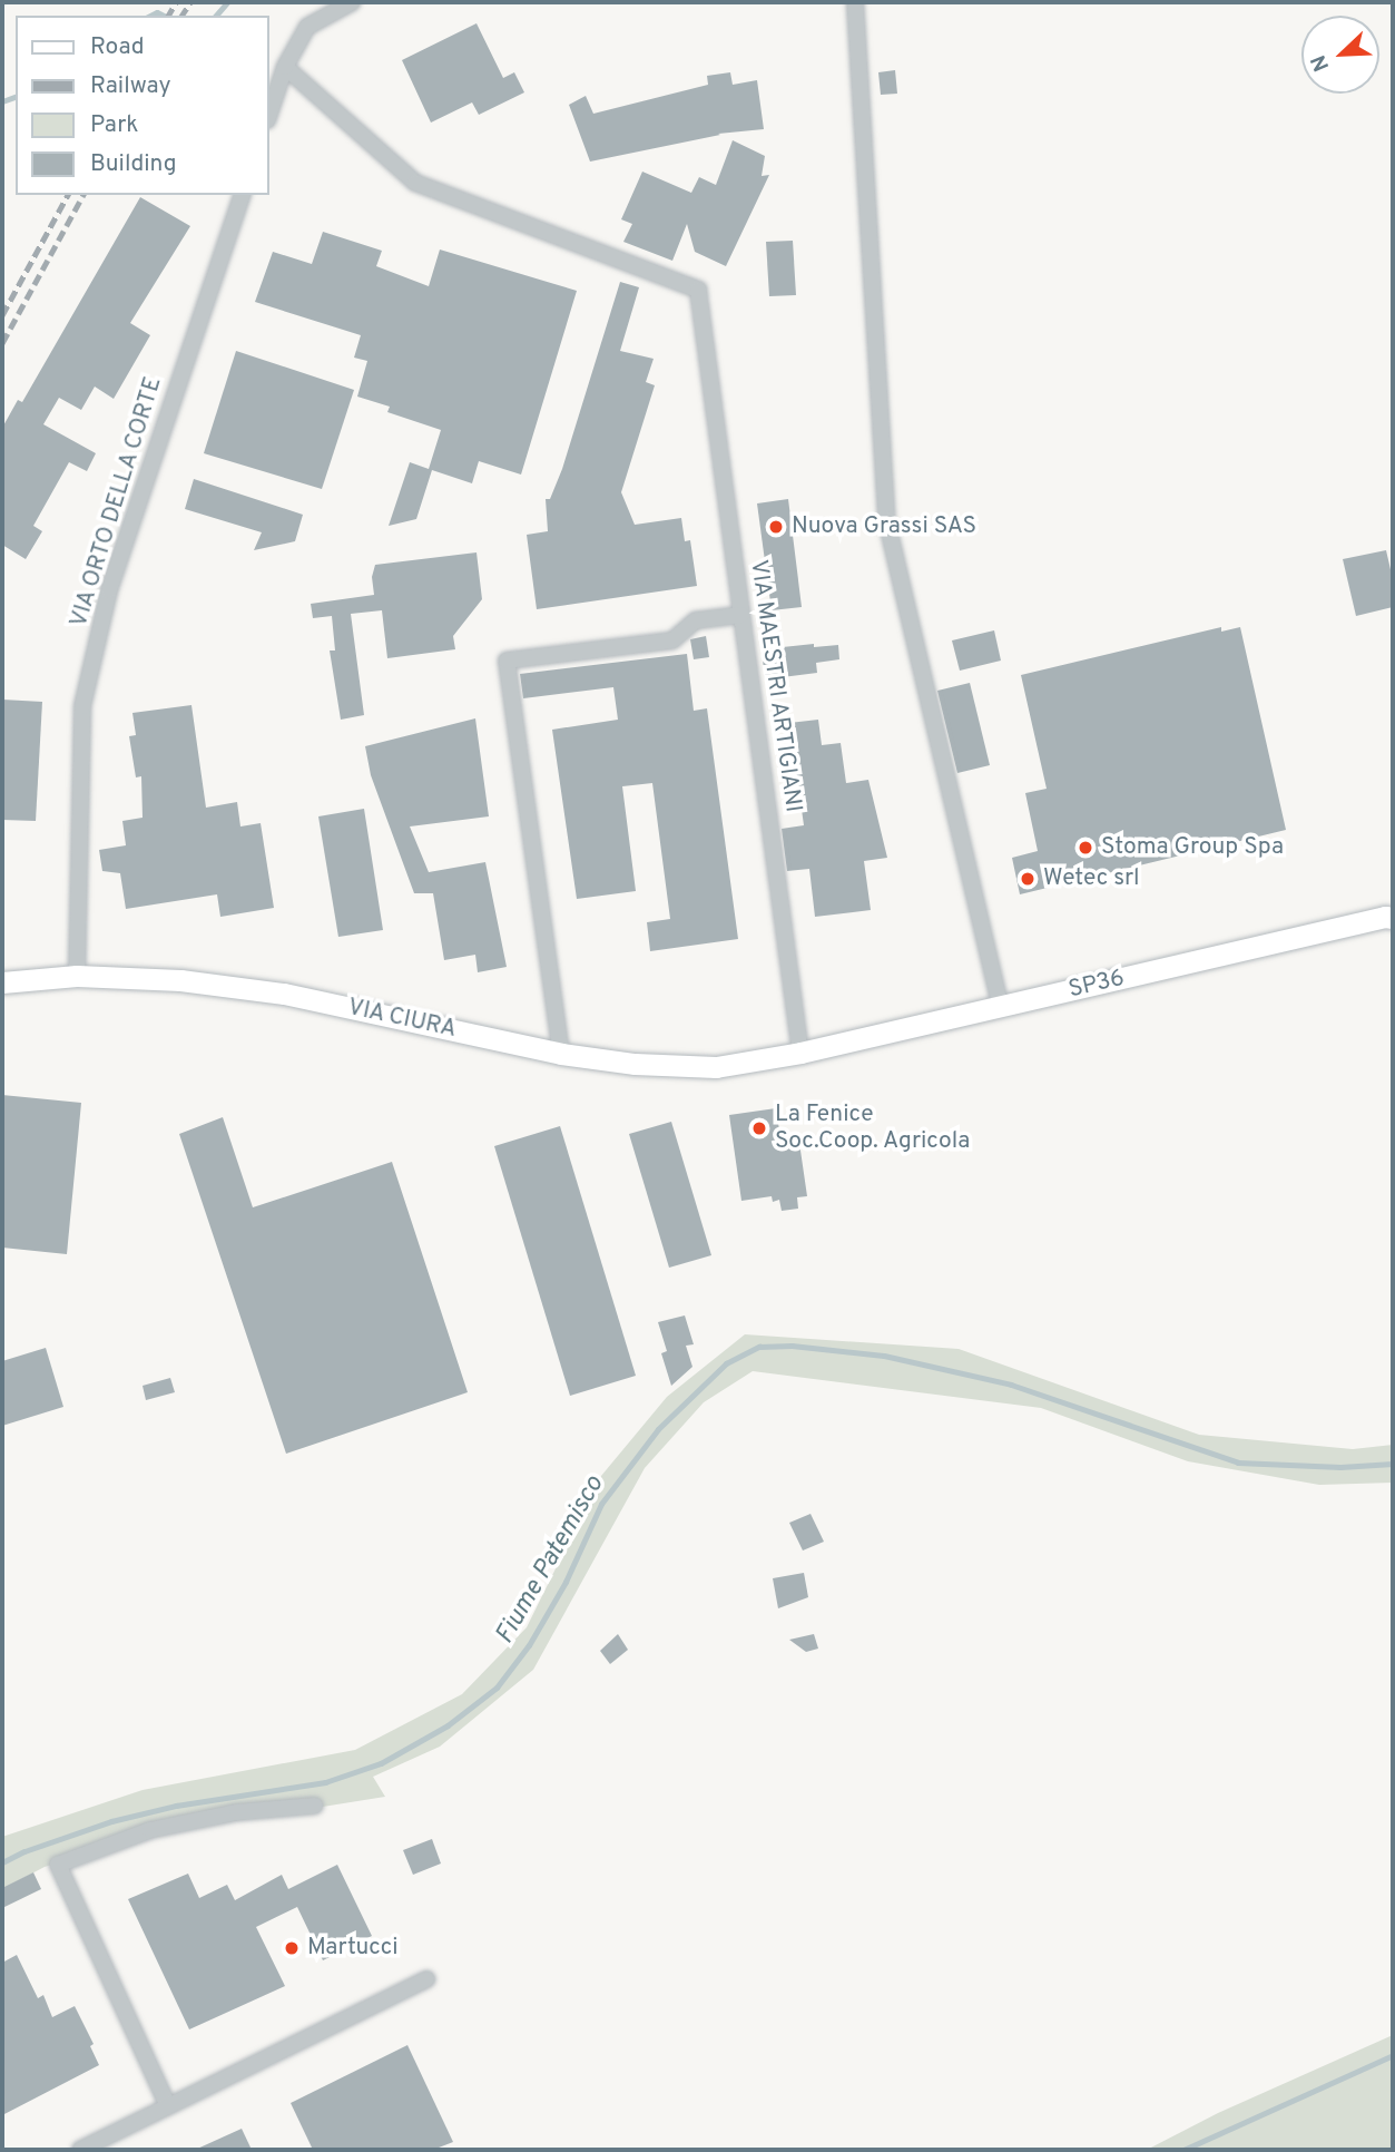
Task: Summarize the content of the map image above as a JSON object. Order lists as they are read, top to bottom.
{
  "streets": {
    "main road": ["SP36", "VIA CIURA"],
    "street": ["VIA ORTO DELLA CORTE", "VIA MAESTRI ARTIGIANI"]
  },
  "crossings": [
    ["VIA ORTO DELLA CORTE", "VIA CIURA"],
    ["VIA MAESTRI ARTIGIANI", "SP36"],
    ["VIA MAESTRI ARTIGIANI", "VIA CIURA"],
    ["SP36", "VIA CIURA"]
  ],
  "water": ["Fiume Patemisco"],
  "places": [
    "Nuova Grassi SAS",
    "Stoma Group Spa",
    "Wetec srl",
    "La Fenice Soc.Coop. Agricola",
    "Martucci"
  ],
  "legend": [
    "Road",
    "Railway",
    "Park",
    "Building"
  ],
  "north": "bottom left"
}
